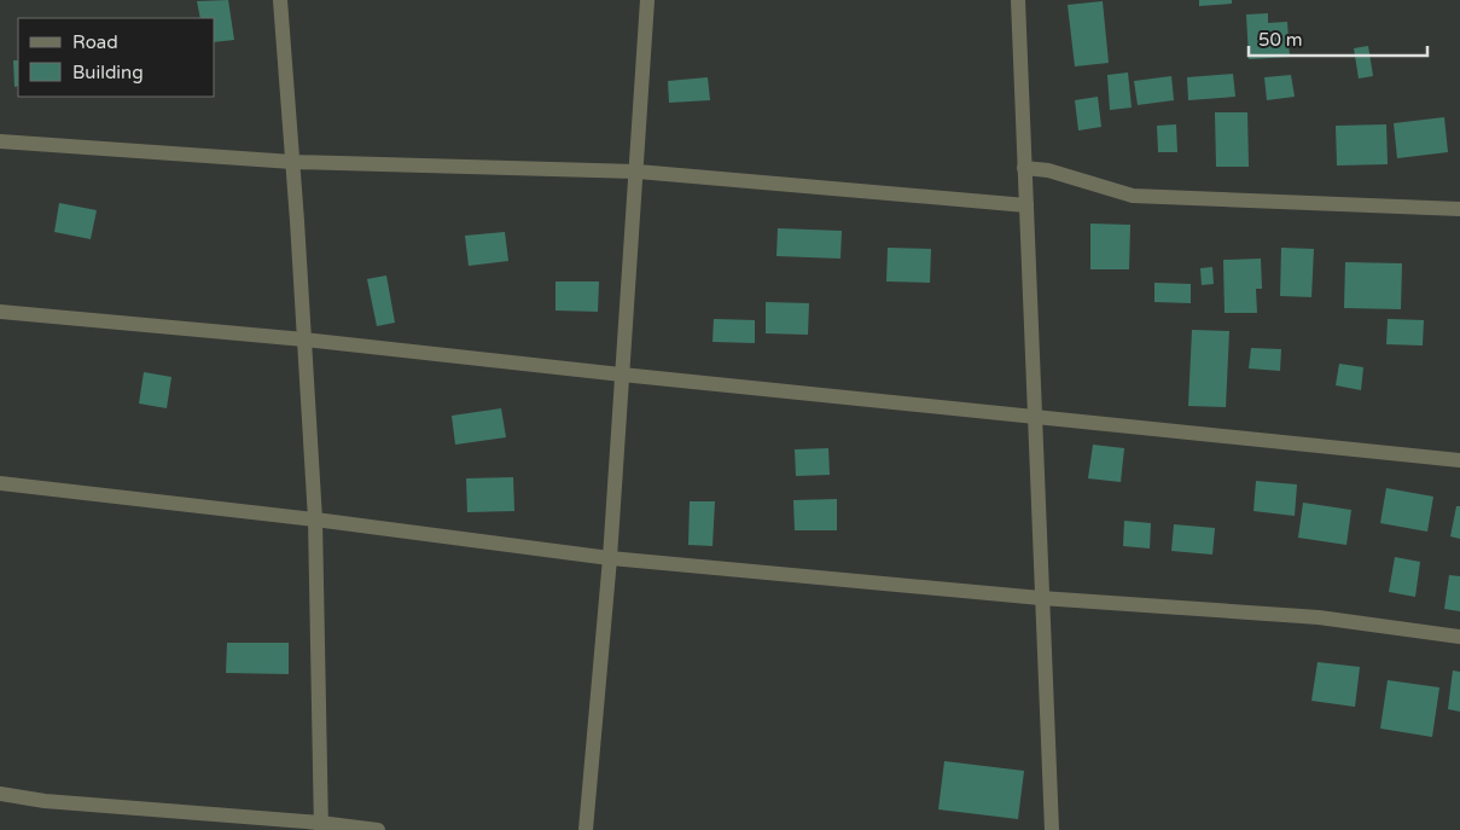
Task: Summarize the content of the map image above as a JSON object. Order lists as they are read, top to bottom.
{
  "legend": ["Road", "Building"],
  "scale_bar": "50 m"
}
